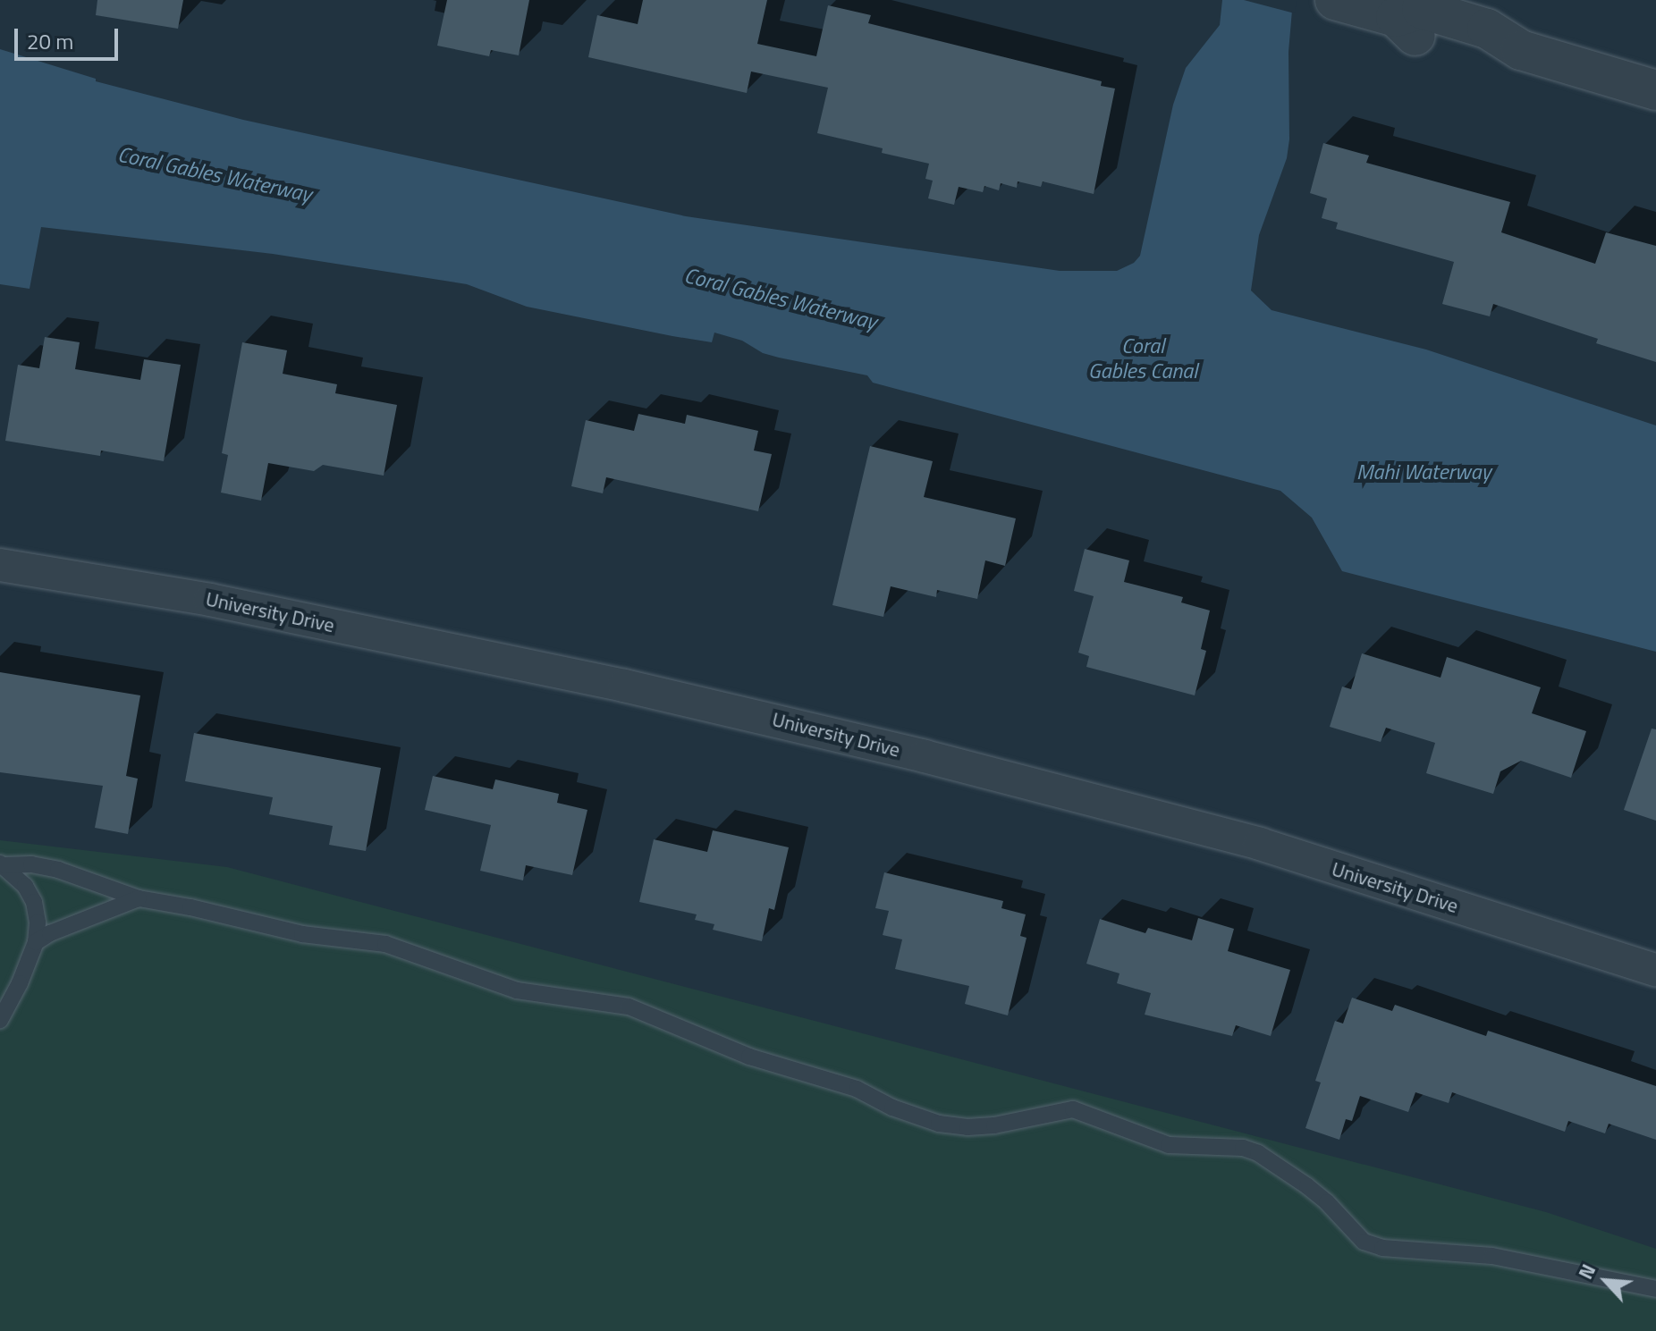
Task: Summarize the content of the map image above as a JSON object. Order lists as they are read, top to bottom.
{
  "streets": {
    "street": ["University Drive"]
  },
  "water": ["Coral Gables Waterway", "Coral Gables Canal", "Mahi Waterway"],
  "scale_bar": "20 m",
  "north": "top left"
}
